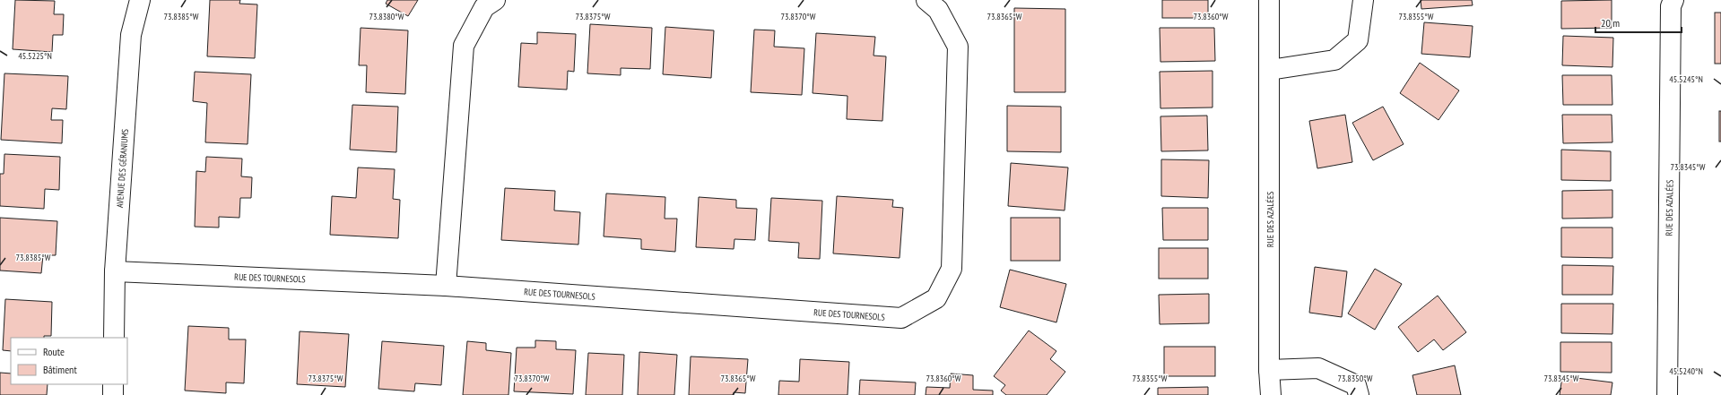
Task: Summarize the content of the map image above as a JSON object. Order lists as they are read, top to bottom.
{
  "streets": {
    "street": ["AVENUE DES GÉRANIUMS", "RUE DES AZALÉES", "RUE DES TOURNESOLS"]
  },
  "crossings": [
    ["AVENUE DES GÉRANIUMS", "RUE DES TOURNESOLS"]
  ],
  "legend": ["Route", "Bâtiment"],
  "scale_bar": "20 m",
  "coordinates": [
    "73.8385°W",
    "73.8380°W",
    "73.8375°W",
    "73.8370°W",
    "73.8365°W",
    "73.8360°W",
    "73.8355°W",
    "45.5225°N",
    "45.5245°N",
    "73.8345°W",
    "45.5240°N",
    "73.8350°W"
  ]
}
